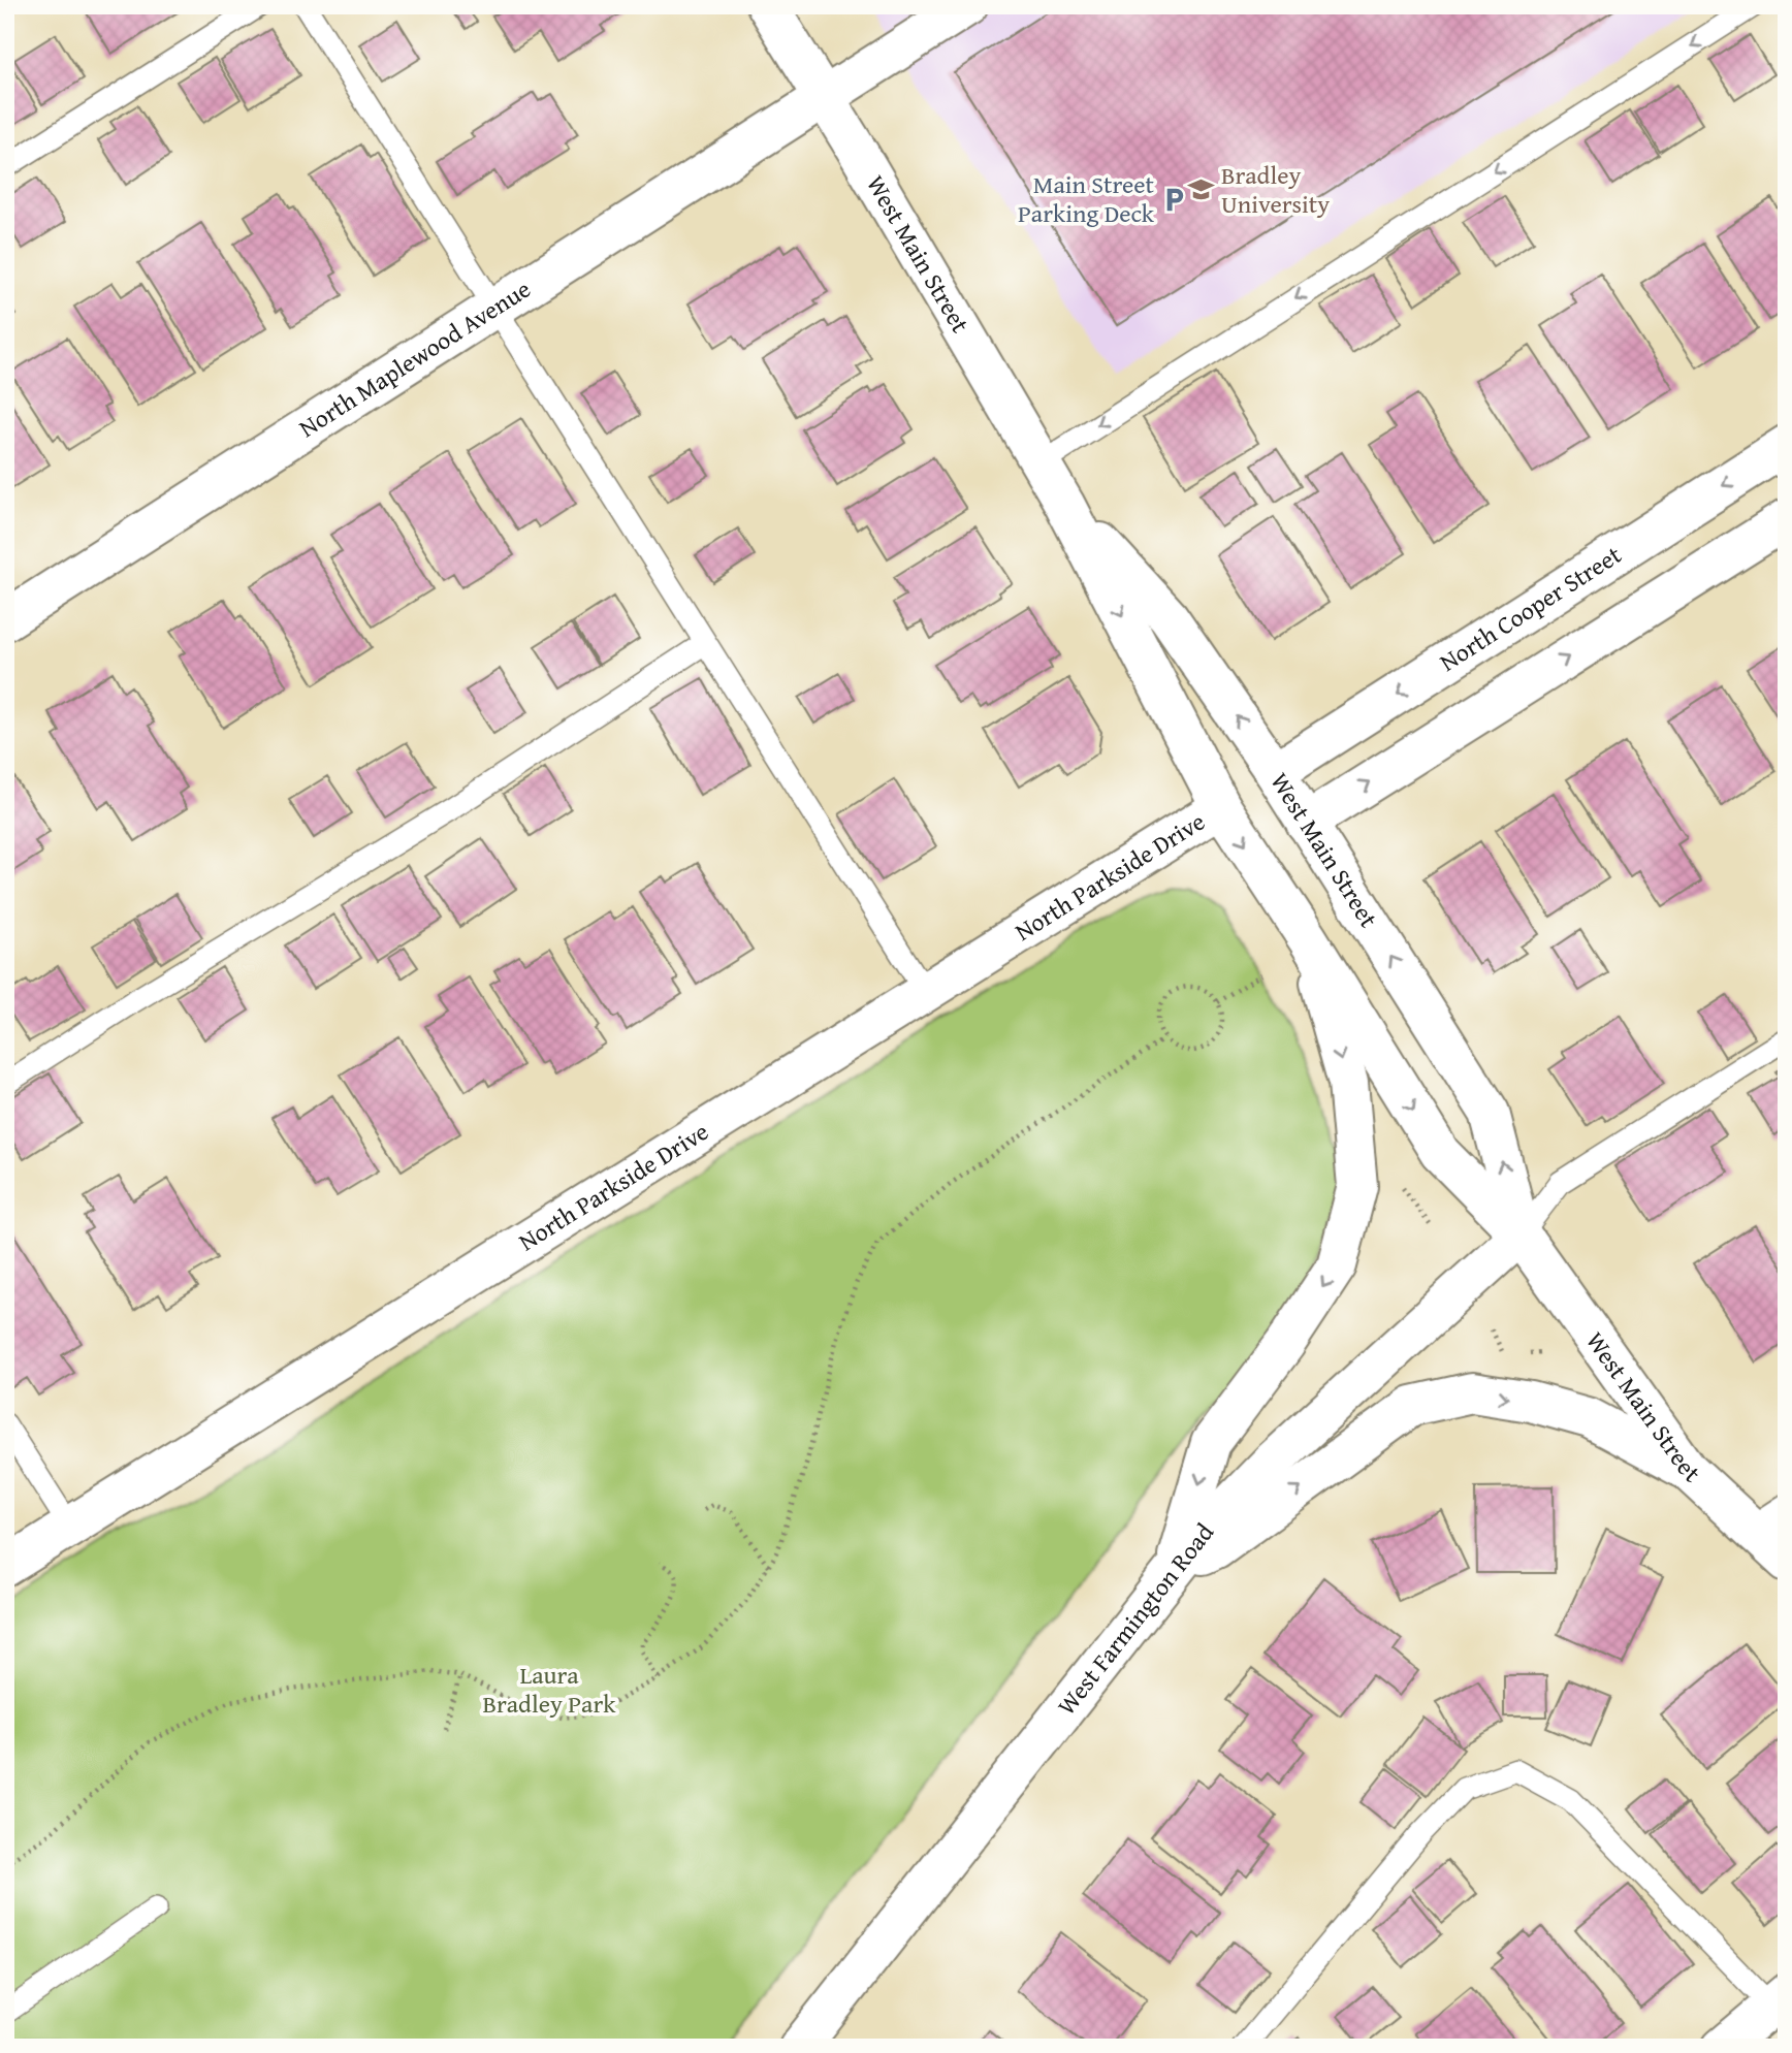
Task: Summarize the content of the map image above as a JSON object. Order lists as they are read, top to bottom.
{
  "streets": {
    "main road": [
      "West Main Street",
      "North Maplewood Avenue",
      "North Cooper Street",
      "North Parkside Drive",
      "West Farmington Road"
    ]
  },
  "crossings": [
    ["West Main Street", "North Maplewood Avenue"],
    ["West Main Street", "North Cooper Street"],
    ["West Main Street", "North Parkside Drive"],
    ["West Main Street", "West Farmington Road"]
  ],
  "parks": ["Laura Bradley Park"],
  "places": {
    "school or university": ["Bradley University"],
    "parking": ["Main Street Parking Deck"]
  }
}
